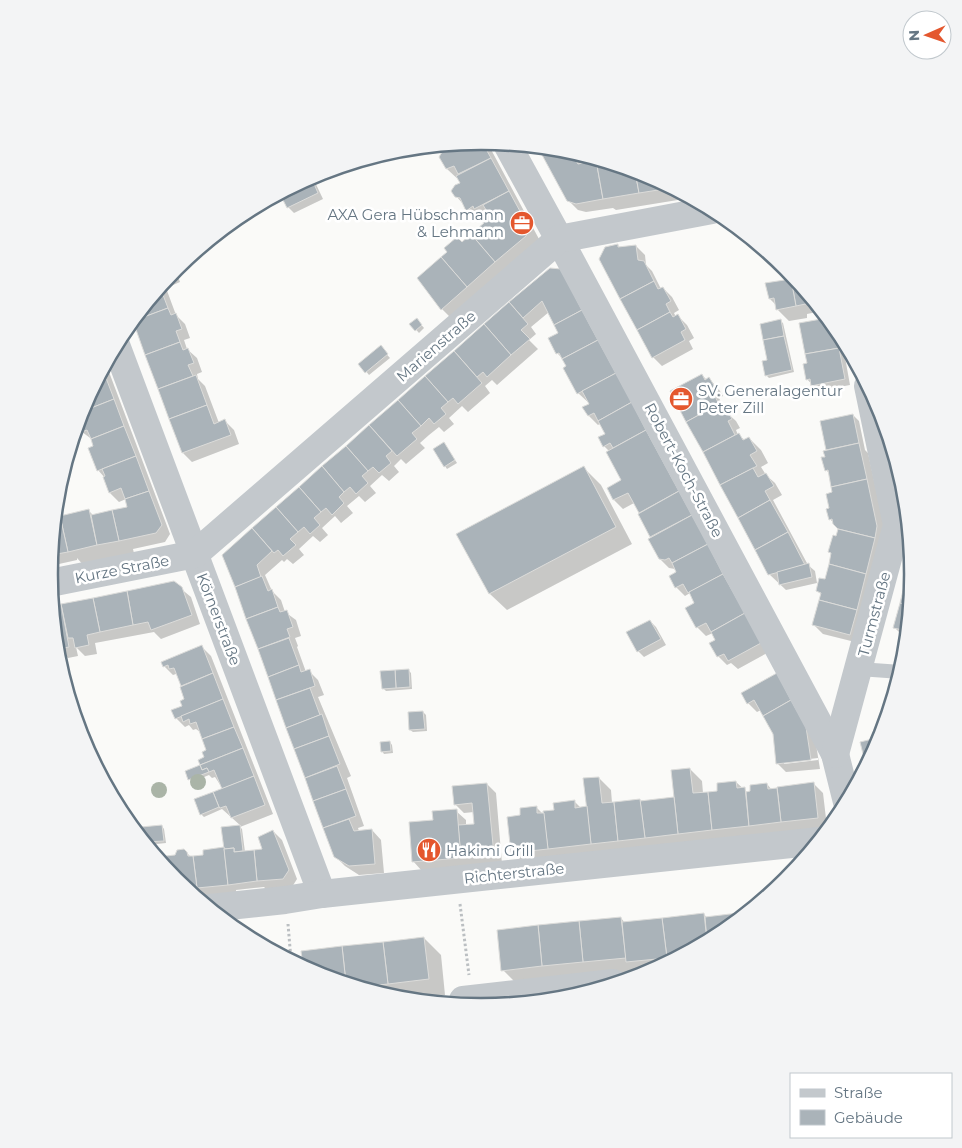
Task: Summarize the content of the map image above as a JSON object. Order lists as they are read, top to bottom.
{
  "streets": {
    "street": [
      "Marienstraße",
      "Robert-Koch-Straße",
      "Kurze Straße",
      "Turmstraße",
      "Körnerstraße",
      "Richterstraße"
    ]
  },
  "crossings": [
    ["Marienstraße", "Robert-Koch-Straße"],
    ["Marienstraße", "Kurze Straße"],
    ["Marienstraße", "Körnerstraße"],
    ["Robert-Koch-Straße", "Turmstraße"],
    ["Kurze Straße", "Körnerstraße"],
    ["Körnerstraße", "Richterstraße"]
  ],
  "places": {
    "office": ["AXA Gera Hübschmann & Lehmann", "SV. Generalagentur Peter Zill"],
    "restaurant": ["Hakimi Grill"]
  },
  "legend": ["Straße", "Gebäude"],
  "north": "left"
}
